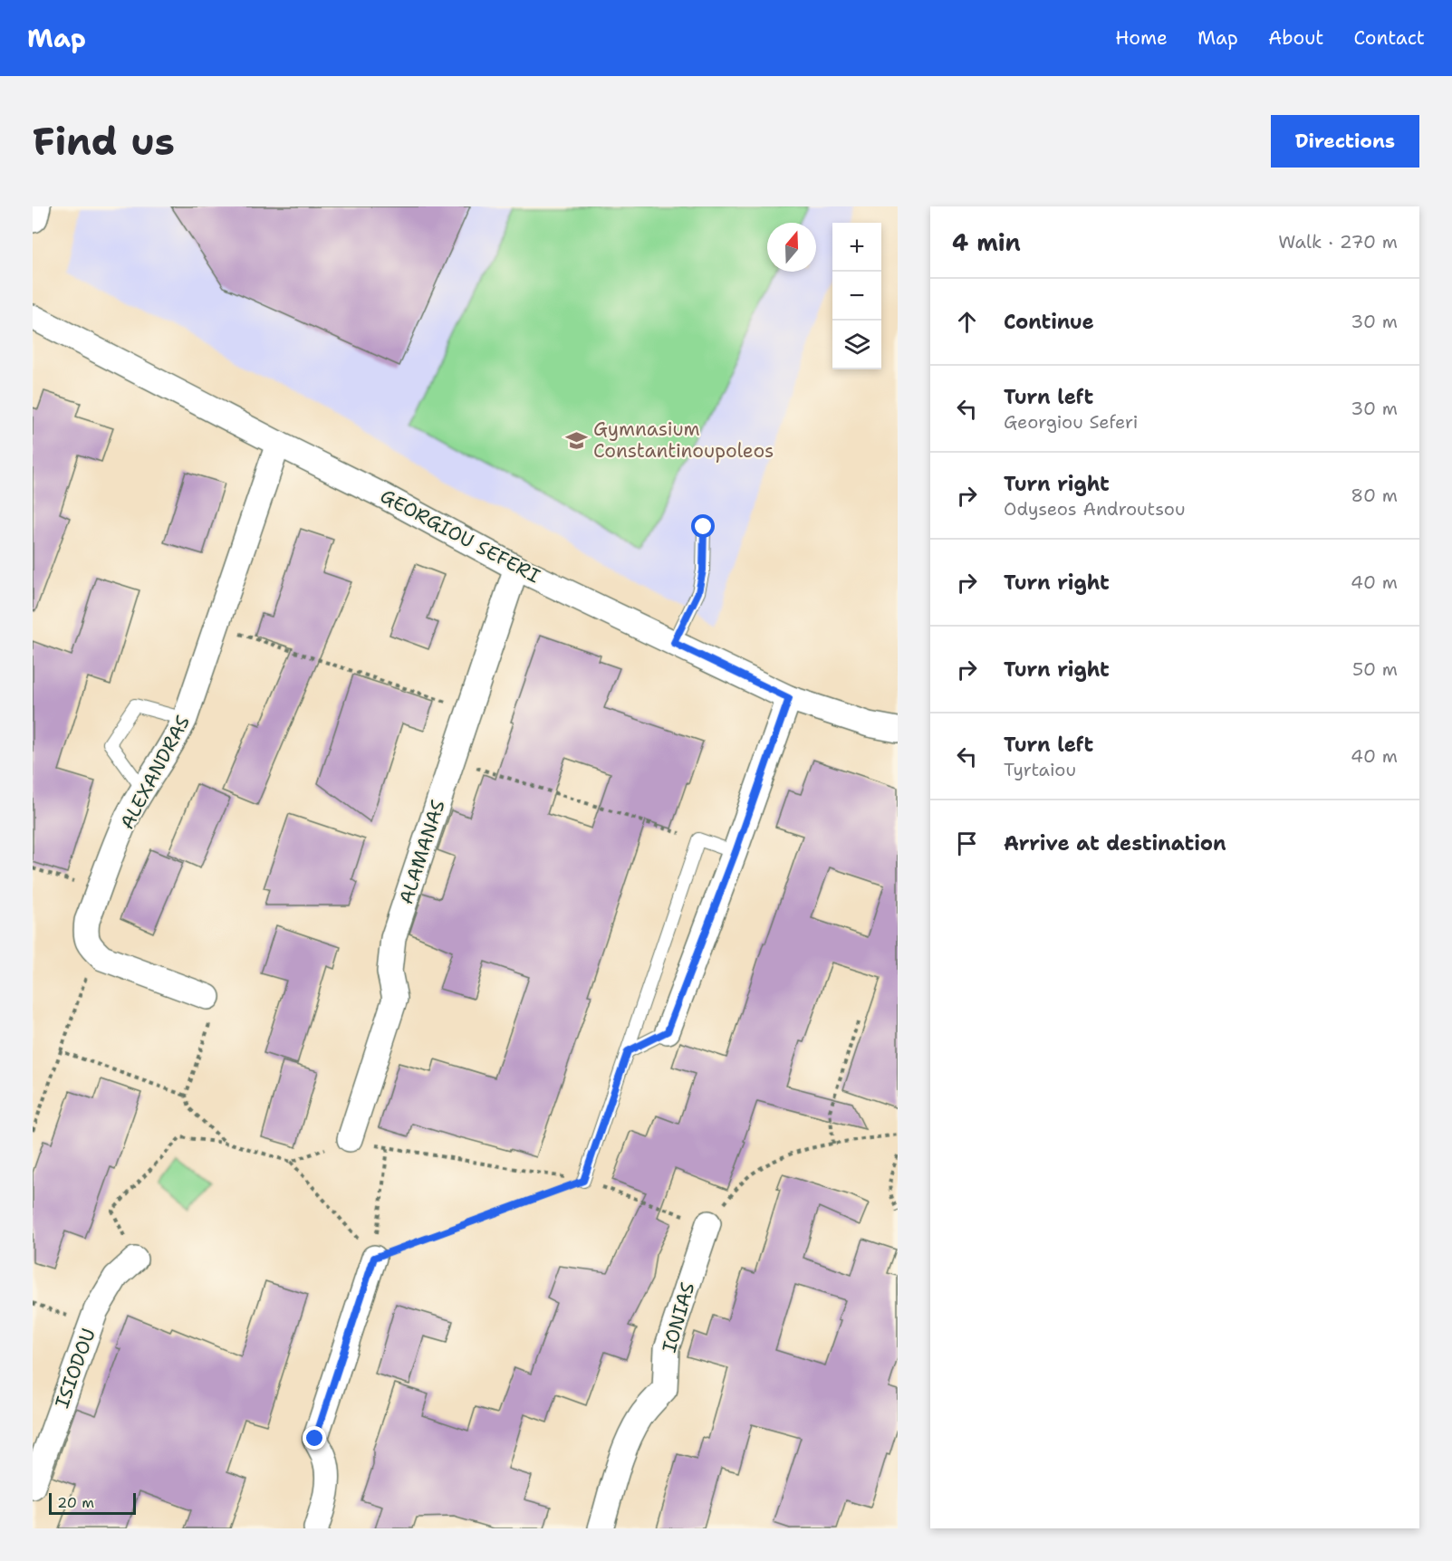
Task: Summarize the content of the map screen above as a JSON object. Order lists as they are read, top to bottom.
{
  "streets": {
    "street": [
      "GEORGIOU SEFERI",
      "ALEXANDRAS",
      "ALAMANAS",
      "IONIAS",
      "ISIODOU"
    ]
  },
  "crossings": [
    ["GEORGIOU SEFERI", "ALEXANDRAS"],
    ["GEORGIOU SEFERI", "ALAMANAS"]
  ],
  "places": {
    "school or university": ["Gymnasium Constantinoupoleos"]
  },
  "scale_bar": "20 m",
  "north": "top",
  "page": {
    "header": "Map",
    "nav": [
      "Home",
      "Map",
      "About",
      "Contact"
    ],
    "buttons": "Directions",
    "title": "Find us",
    "heading": ["4 min", "Walk · 270 m"],
    "map_buttons": ["+", "−"],
    "list": [
      ["Continue", "30 m"],
      ["Turn left", "Georgiou Seferi", "30 m"],
      ["Turn right", "Odyseos Androutsou", "80 m"],
      ["Turn right", "40 m"],
      ["Turn right", "50 m"],
      ["Turn left", "Tyrtaiou", "40 m"],
      "Arrive at destination"
    ],
    "scale": "20 m"
  }
}
